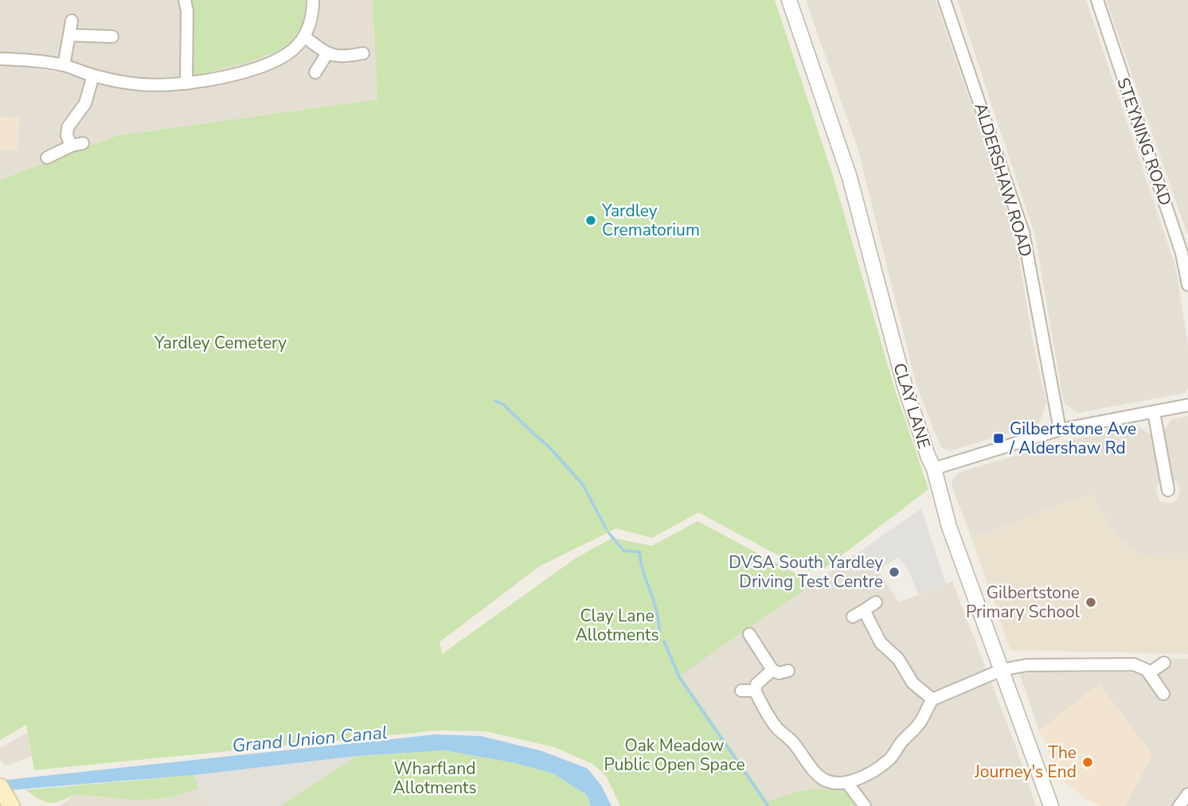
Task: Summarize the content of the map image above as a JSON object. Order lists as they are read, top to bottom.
{
  "streets": {
    "street": ["STEYNING ROAD", "ALDERSHAW ROAD", "CLAY LANE"]
  },
  "water": ["Grand Union Canal"],
  "parks": [
    "Yardley Cemetery",
    "Clay Lane Allotments",
    "Oak Meadow Public Open Space",
    "Wharfland Allotments"
  ],
  "places": {
    "other": [
      "Yardley Crematorium",
      "DVSA South Yardley Driving Test Centre",
      "Gilbertstone Primary School",
      "The Journey's End"
    ],
    "transit": ["Gilbertstone Ave / Aldershaw Rd"]
  }
}
